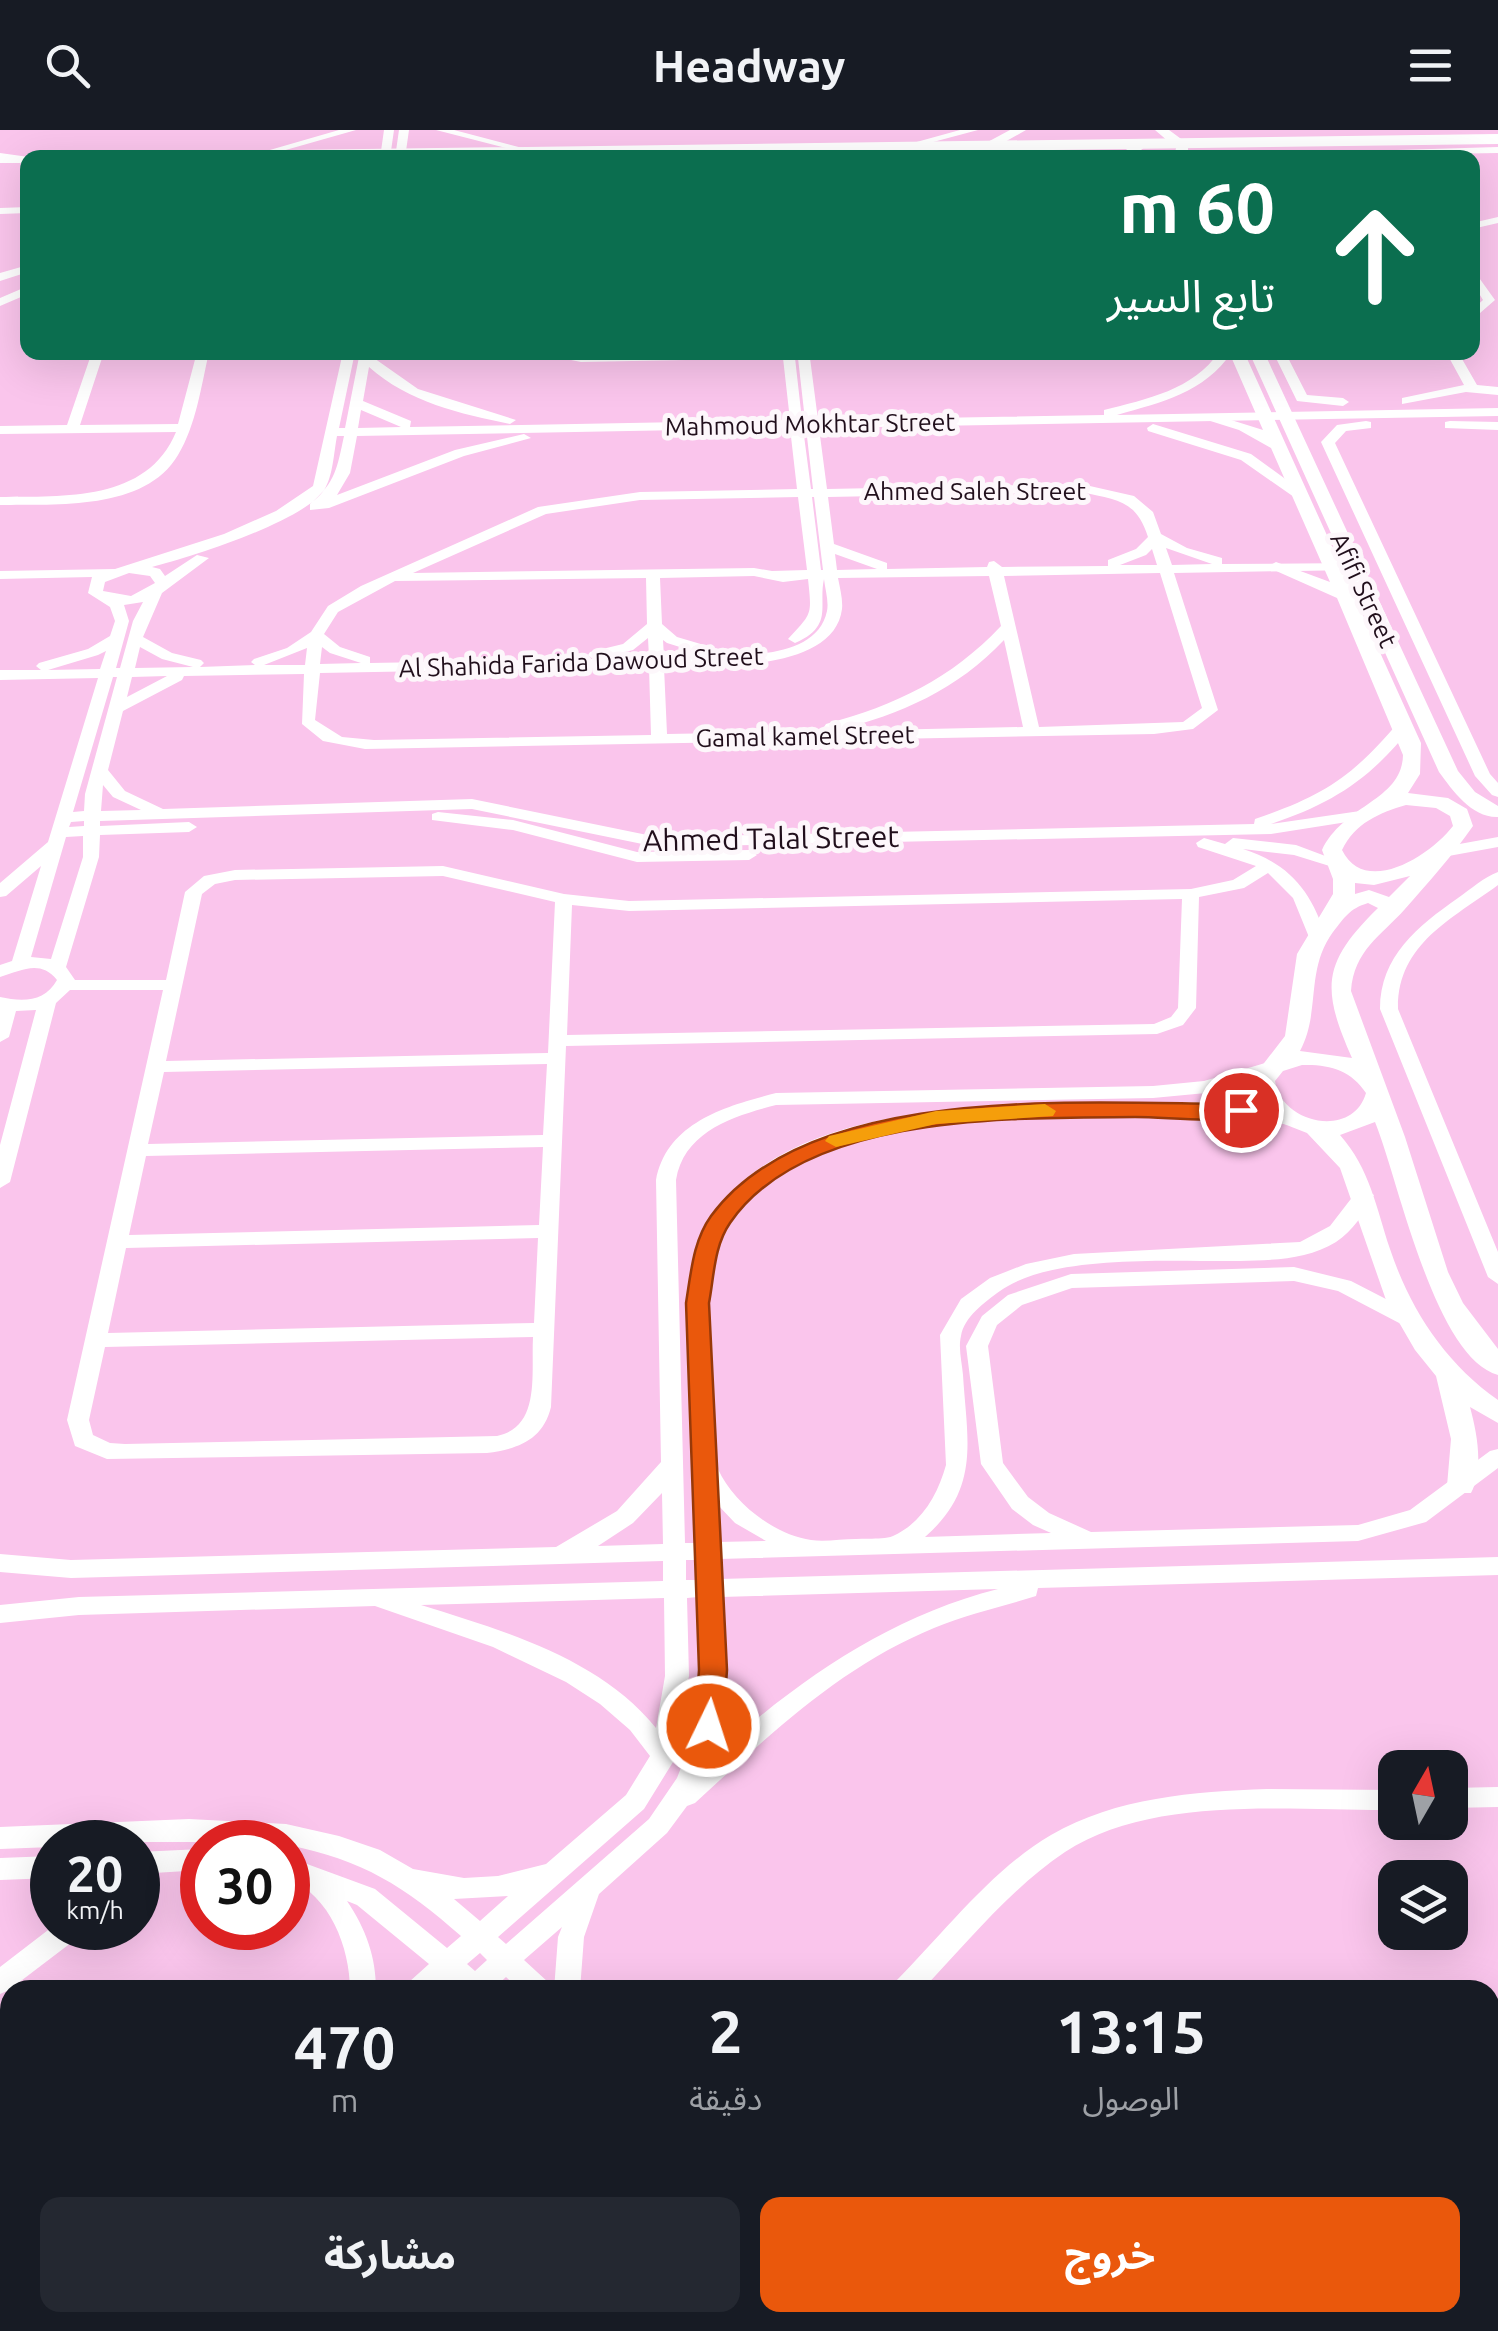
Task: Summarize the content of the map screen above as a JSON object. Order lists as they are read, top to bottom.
{
  "streets": {
    "street": [
      "Mahmoud Mokhtar Street",
      "Ahmed Saleh Street",
      "Afifi Street",
      "Al Shahida Farida Dawoud Street",
      "Gamal kamel Street",
      "Ahmed Talal Street"
    ]
  },
  "crossings": [
    ["Mahmoud Mokhtar Street", "Afifi Street"],
    ["Ahmed Saleh Street", "Gamal kamel Street"],
    ["Afifi Street", "Ahmed Talal Street"]
  ],
  "north": "top",
  "page": {
    "header": "Headway",
    "turn": ["60 m", "تابع السير"],
    "speed": "20 km/h",
    "limit": "30",
    "eta": [
      "13:15",
      "الوصول",
      "2",
      "دقيقة",
      "470",
      "m"
    ],
    "buttons": ["خروج", "مشاركة"]
  }
}
